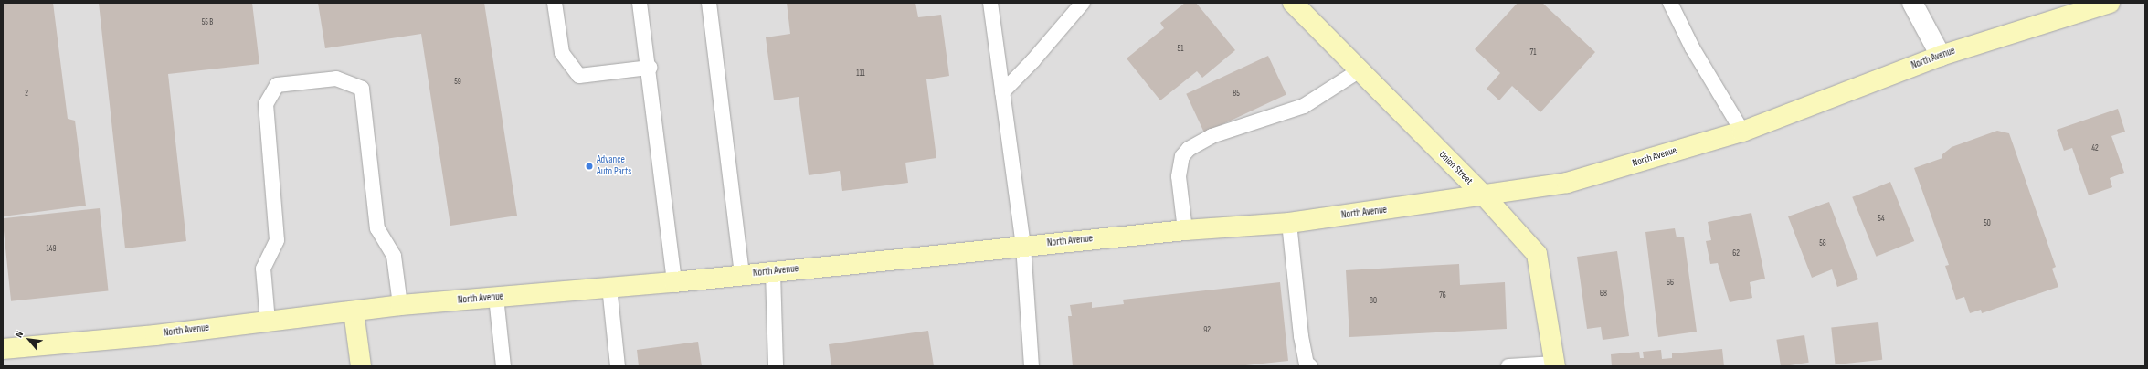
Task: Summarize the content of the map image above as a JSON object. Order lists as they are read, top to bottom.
{
  "streets": {
    "main road": ["North Avenue", "Union Street"]
  },
  "crossings": [
    ["North Avenue", "Union Street"]
  ],
  "places": ["Advance Auto Parts"],
  "house_numbers": [
    "55 B",
    "51",
    "71",
    "111",
    "59",
    "2",
    "85",
    "42",
    "54",
    "50",
    "58",
    "149",
    "62",
    "66",
    "68",
    "76",
    "80",
    "92"
  ],
  "north": "top left"
}
